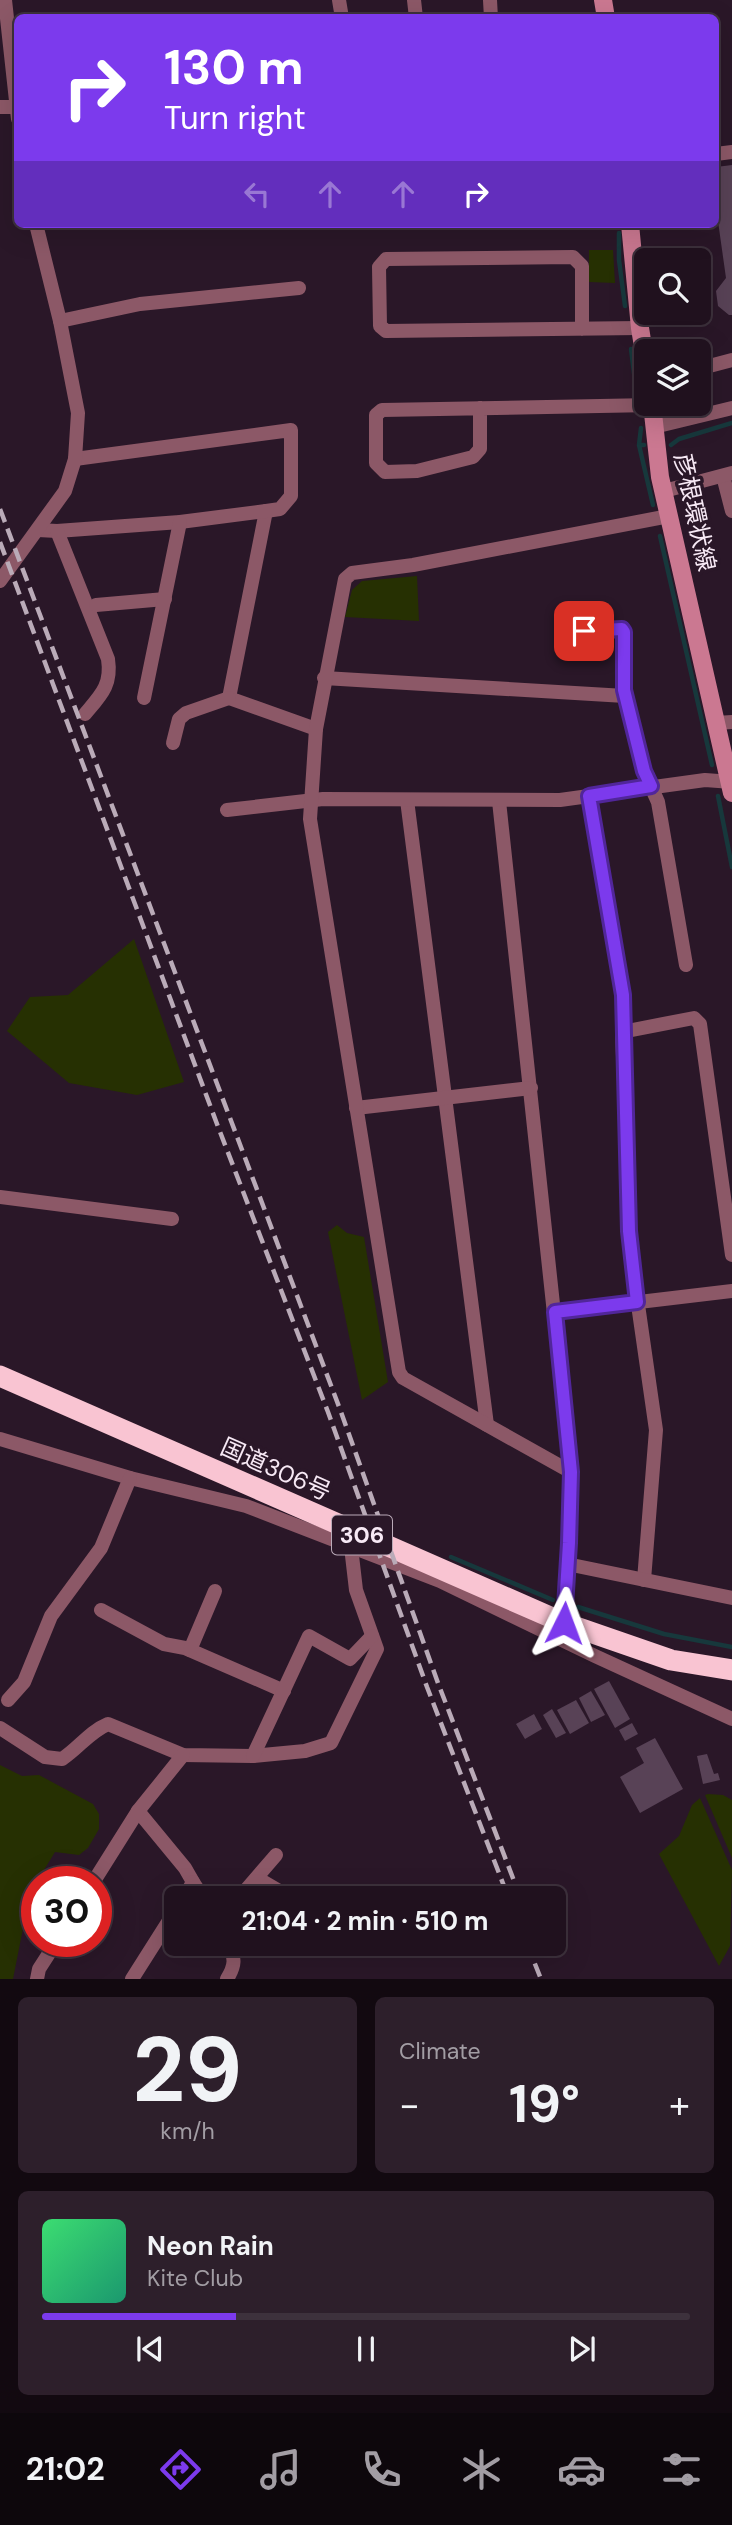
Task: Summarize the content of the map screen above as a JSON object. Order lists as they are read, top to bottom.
{
  "streets": {
    "highway": ["国道306号", "306"],
    "main road": ["彦根環状線"]
  },
  "page": {
    "turn": ["130 m", "Turn right"],
    "limit": "30",
    "trip": "21:04 · 2 min · 510 m",
    "tile": [
      ["29", "km/h"],
      "Climate"
    ],
    "heat": ["−", "19°", "+"],
    "song": ["Neon Rain", "Kite Club"],
    "tabs": "21:02"
  }
}
